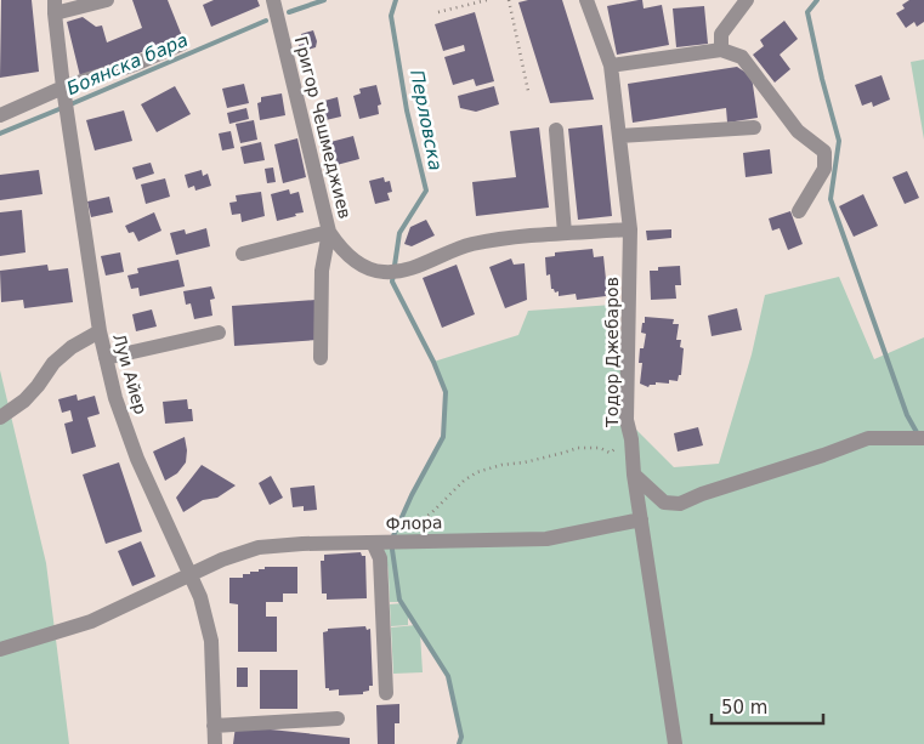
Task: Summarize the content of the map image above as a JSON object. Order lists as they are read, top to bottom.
{
  "streets": {
    "street": [
      "Григор Чешмеджиев",
      "Тодор Джебаров",
      "Луи Айер",
      "Флора"
    ]
  },
  "crossings": [
    ["Григор Чешмеджиев", "Тодор Джебаров"],
    ["Тодор Джебаров", "Флора"],
    ["Луи Айер", "Флора"]
  ],
  "water": ["Боянска бара", "Перловска"],
  "scale_bar": "50 m"
}
